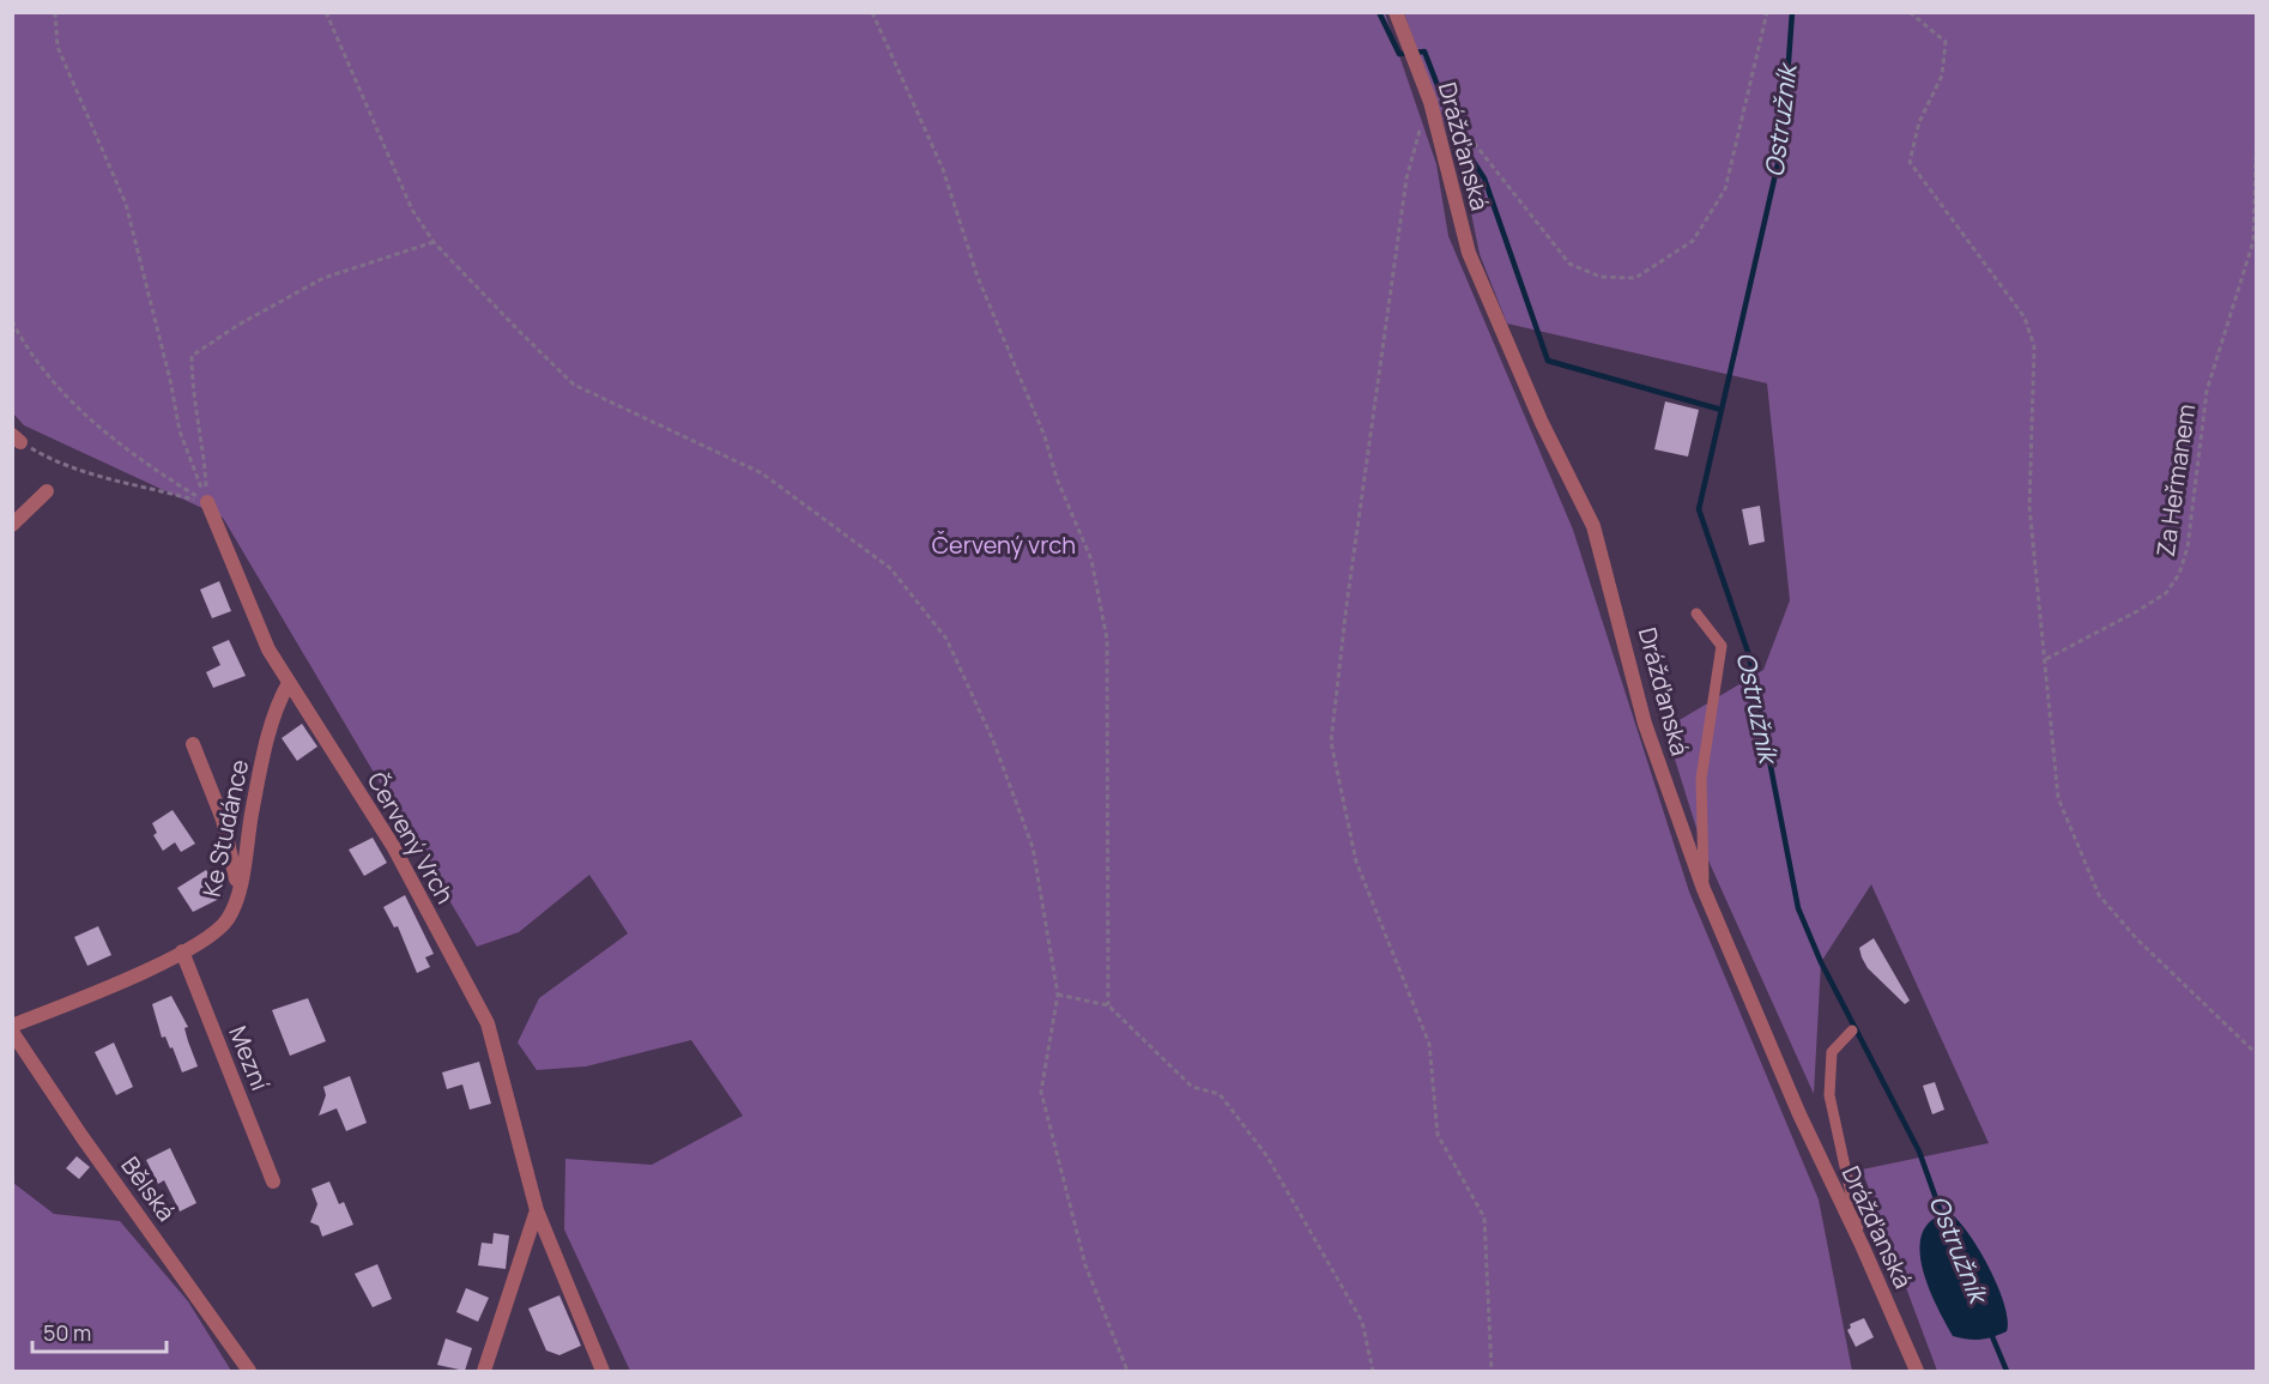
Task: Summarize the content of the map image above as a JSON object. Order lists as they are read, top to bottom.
{
  "streets": {
    "street": [
      "Drážďanská",
      "Ke Studánce",
      "Červený Vrch",
      "Mezní",
      "Bělská"
    ],
    "path": ["Za Heřmanem"]
  },
  "crossings": [
    ["Ke Studánce", "Červený Vrch"],
    ["Ke Studánce", "Mezní"]
  ],
  "water": ["Ostružník"],
  "parks": ["Červený vrch"],
  "scale_bar": "50 m"
}
